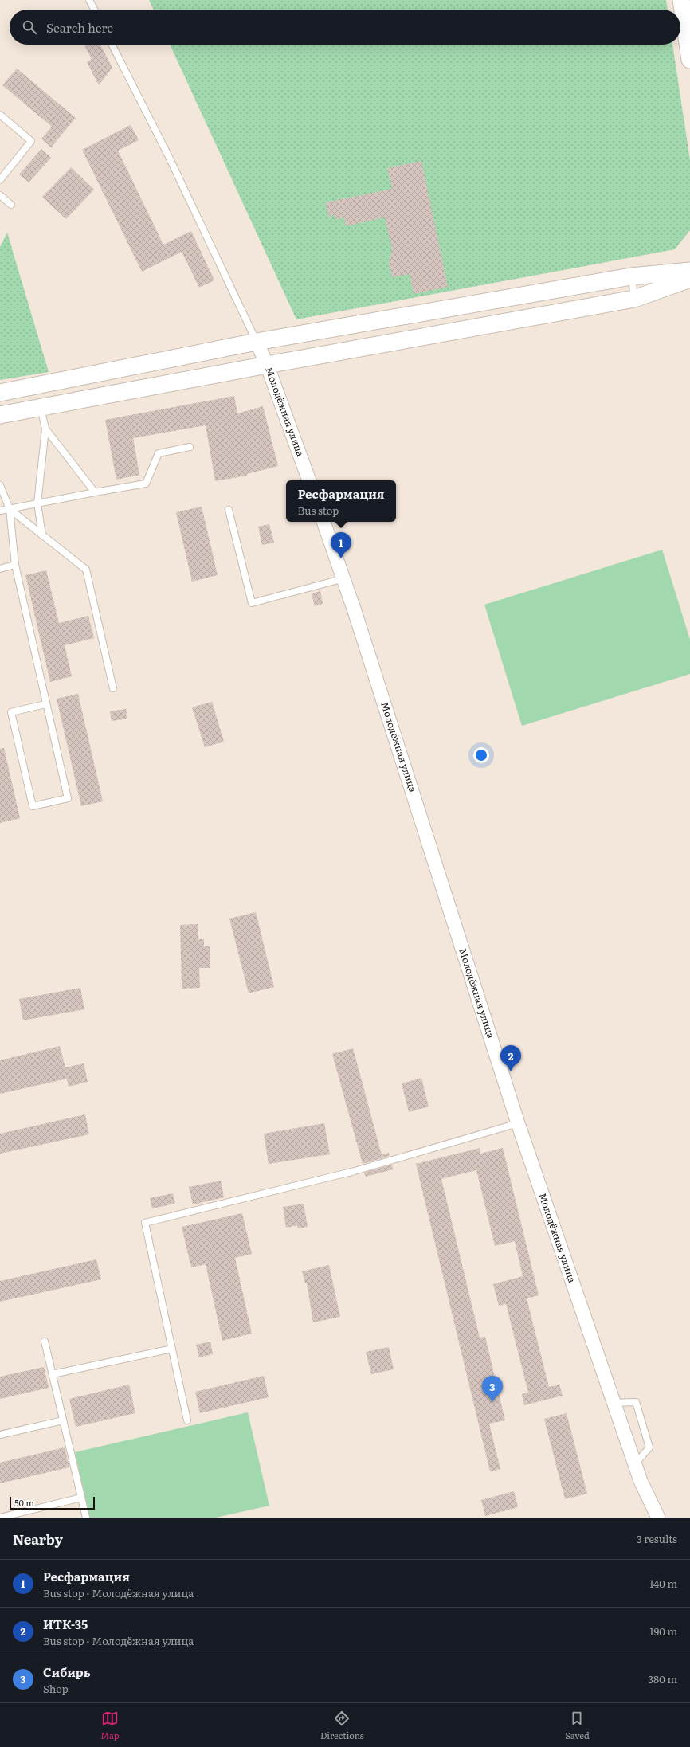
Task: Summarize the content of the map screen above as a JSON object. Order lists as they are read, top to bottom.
{
  "streets": {
    "street": ["Молодёжная улица"]
  },
  "scale_bar": "50 m",
  "page": {
    "search": "Search here",
    "popup": ["Ресфармация", "Bus stop"],
    "pins": ["1", "2", "3"],
    "scale": "50 m",
    "heading": ["Nearby", "3 results"],
    "list": [
      {
        "mark": "1",
        "name": "Ресфармация",
        "note": "Bus stop · Молодёжная улица",
        "value": "140 m"
      },
      {
        "mark": "2",
        "name": "ИТК-35",
        "note": "Bus stop · Молодёжная улица",
        "value": "190 m"
      },
      {
        "mark": "3",
        "name": "Сибирь",
        "note": "Shop",
        "value": "380 m"
      }
    ],
    "nav": ["Map", "Directions", "Saved"]
  }
}
